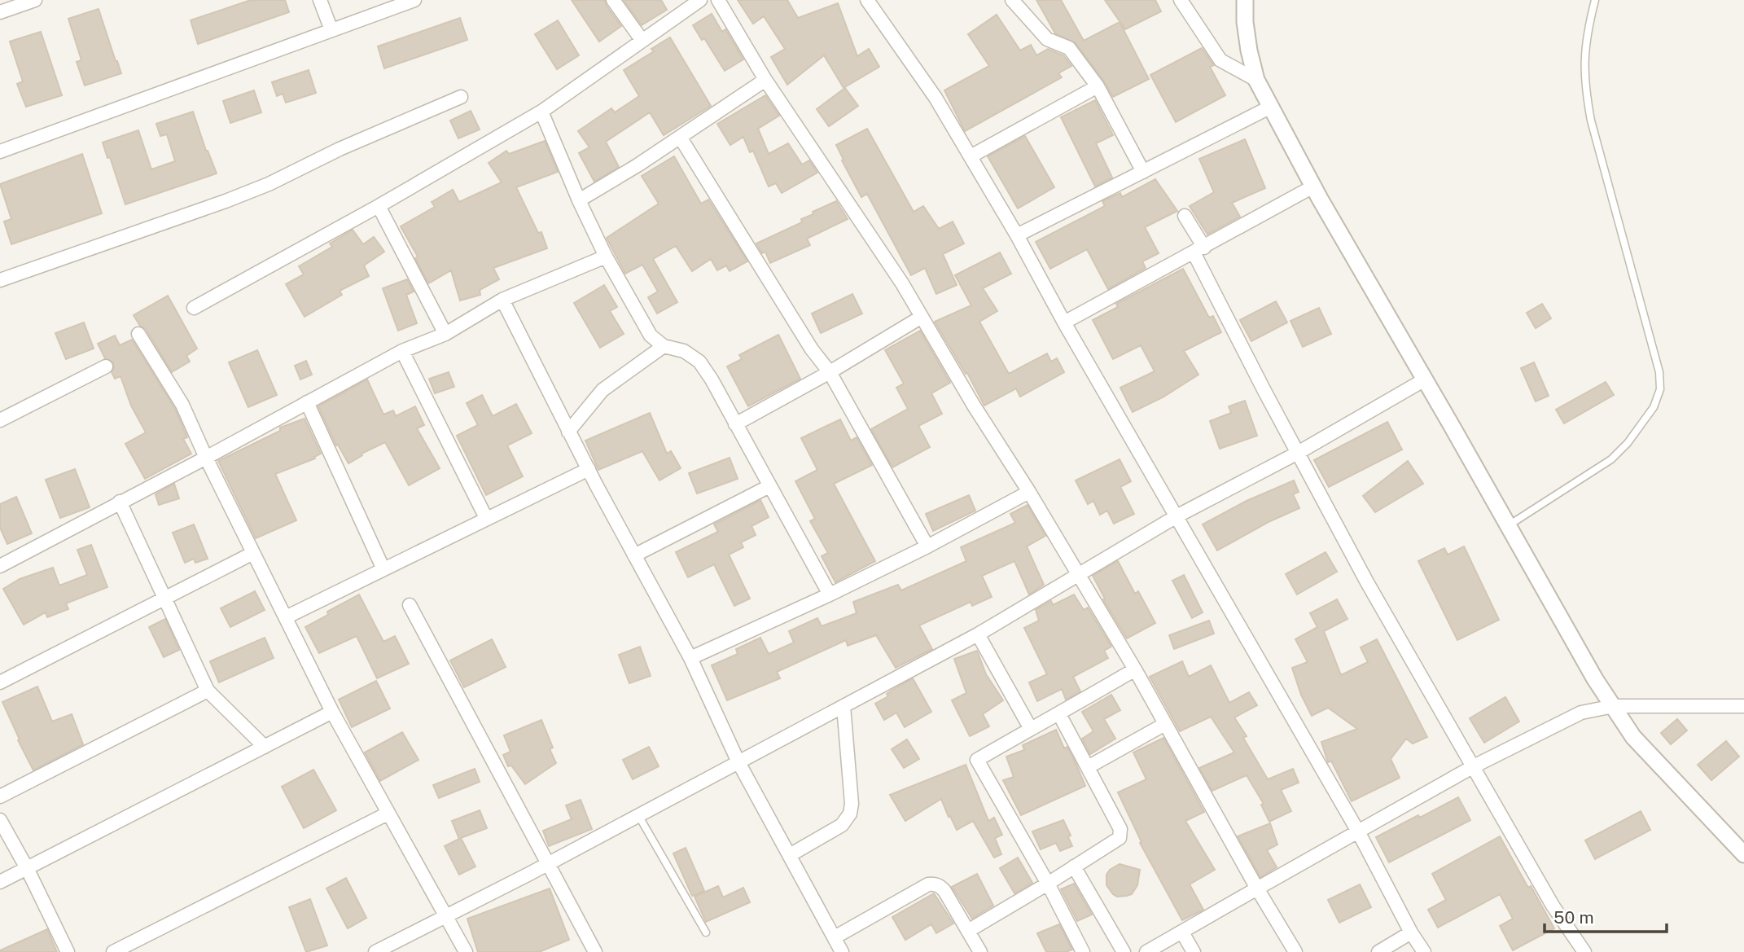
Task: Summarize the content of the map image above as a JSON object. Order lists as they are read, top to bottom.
{
  "scale_bar": "50 m"
}
